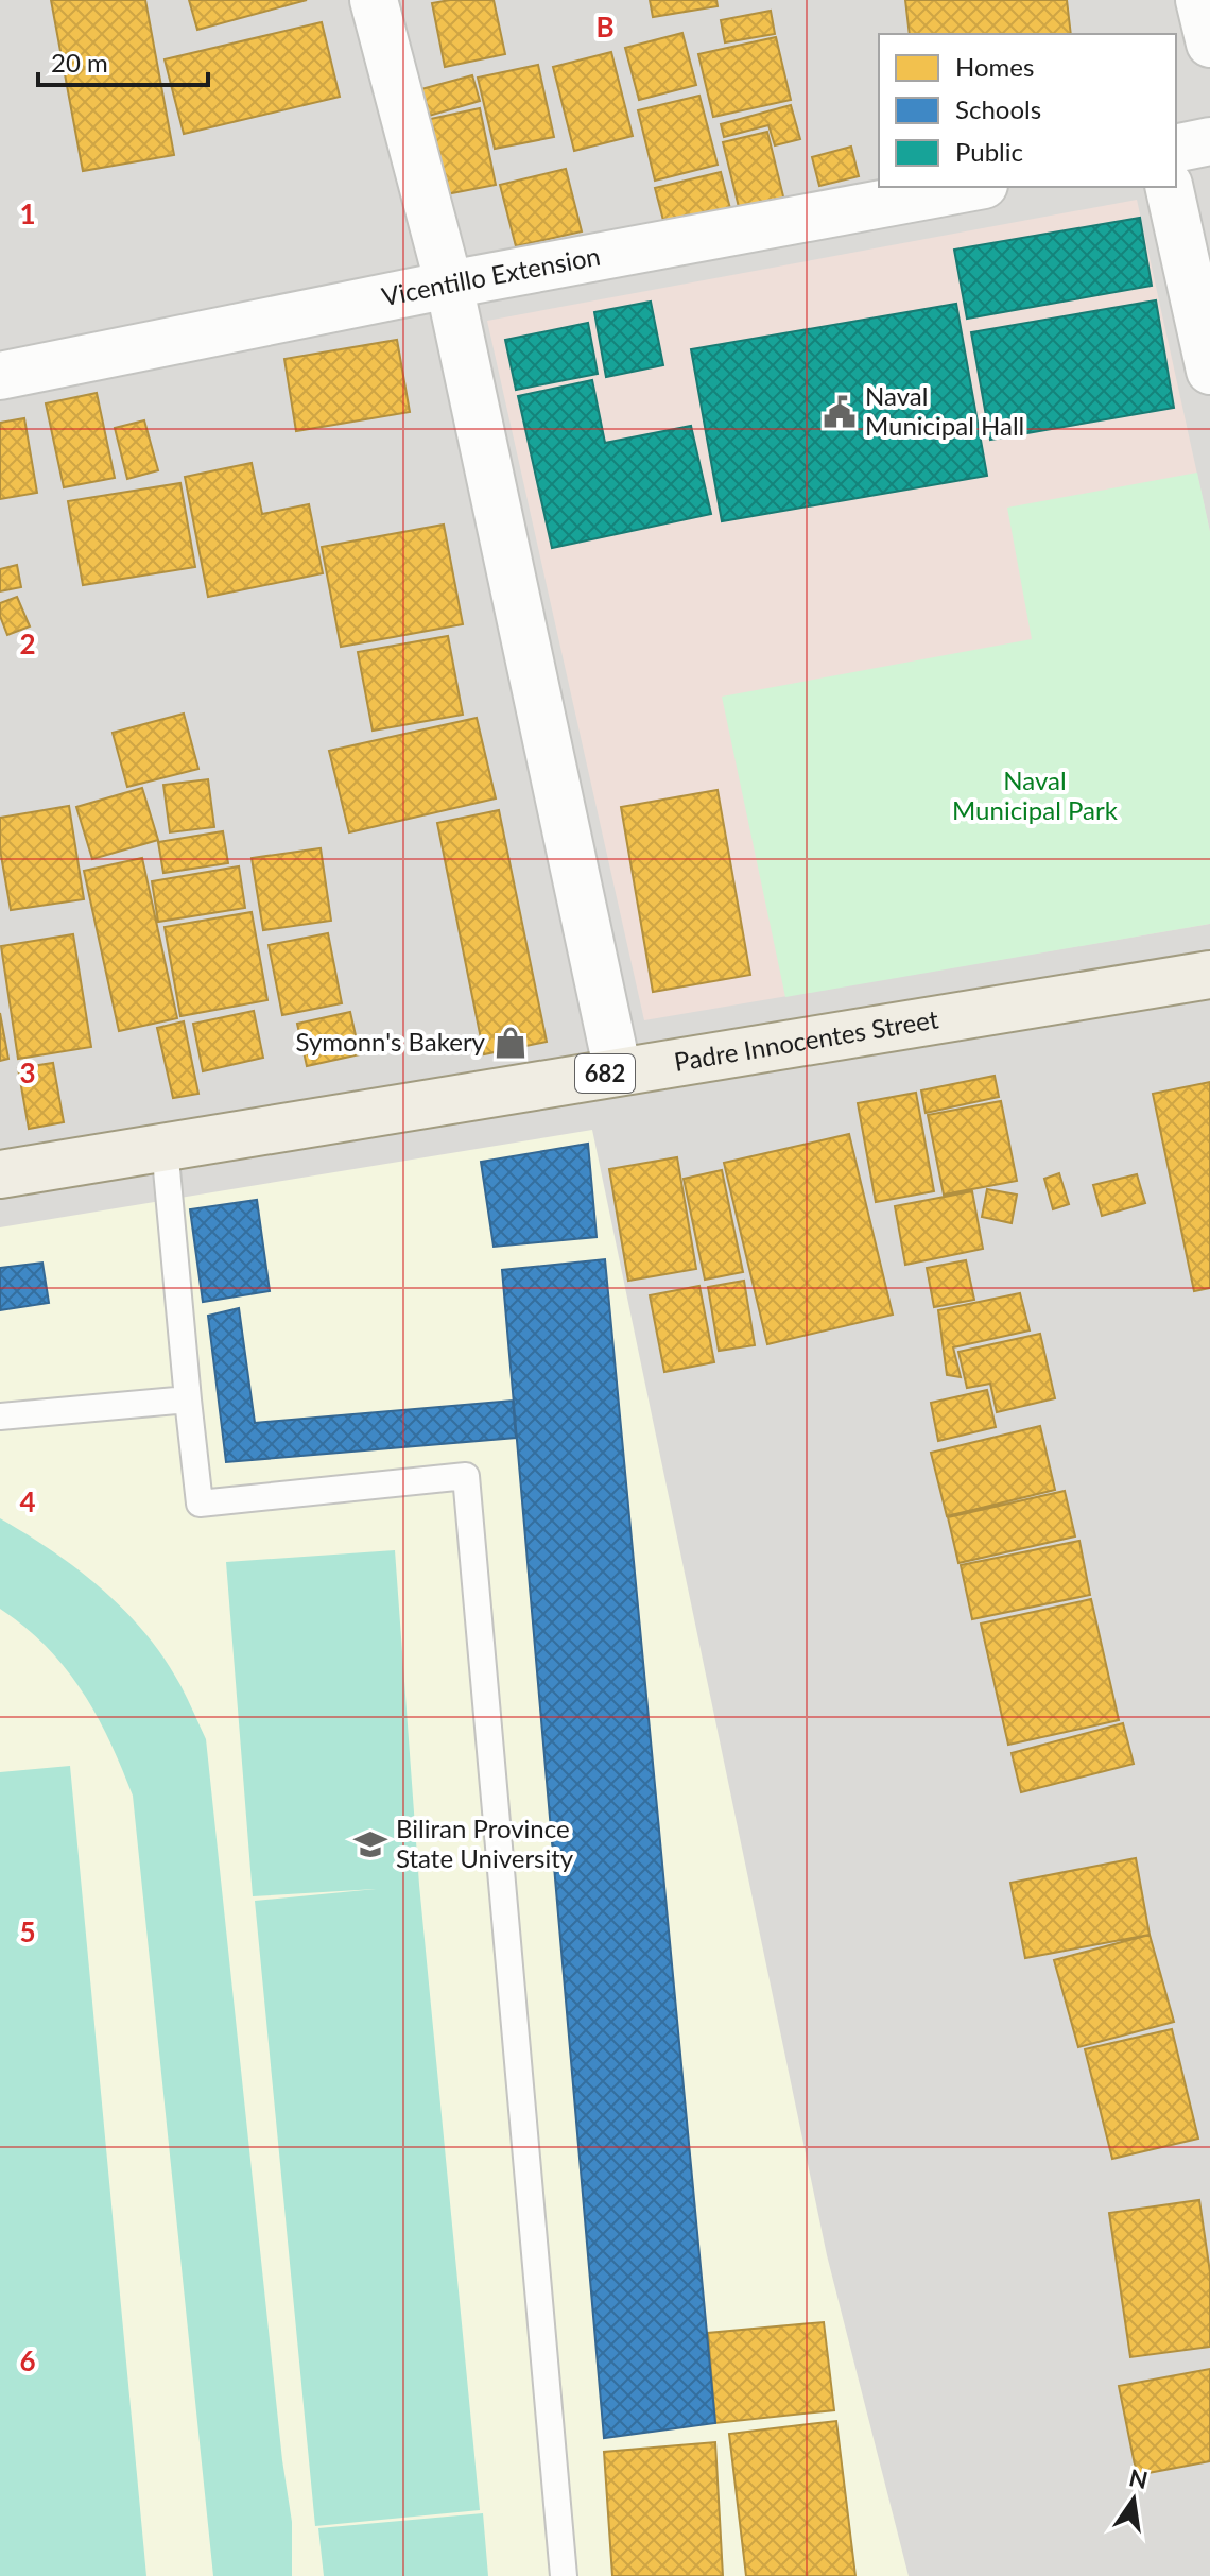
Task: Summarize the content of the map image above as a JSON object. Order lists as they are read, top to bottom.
{
  "streets": {
    "main road": ["Padre Innocentes Street", "682"],
    "street": ["Vicentillo Extension"]
  },
  "parks": ["Naval Municipal Park"],
  "places": {
    "public building": ["Naval Municipal Hall"],
    "shop": ["Symonn's Bakery"],
    "school or university": ["Biliran Province State University"]
  },
  "legend": ["Homes", "Schools", "Public"],
  "scale_bar": "20 m",
  "north": "top",
  "grid": {
    "columns": ["B"],
    "rows": [
      "1",
      "2",
      "3",
      "4",
      "5",
      "6"
    ]
  }
}
